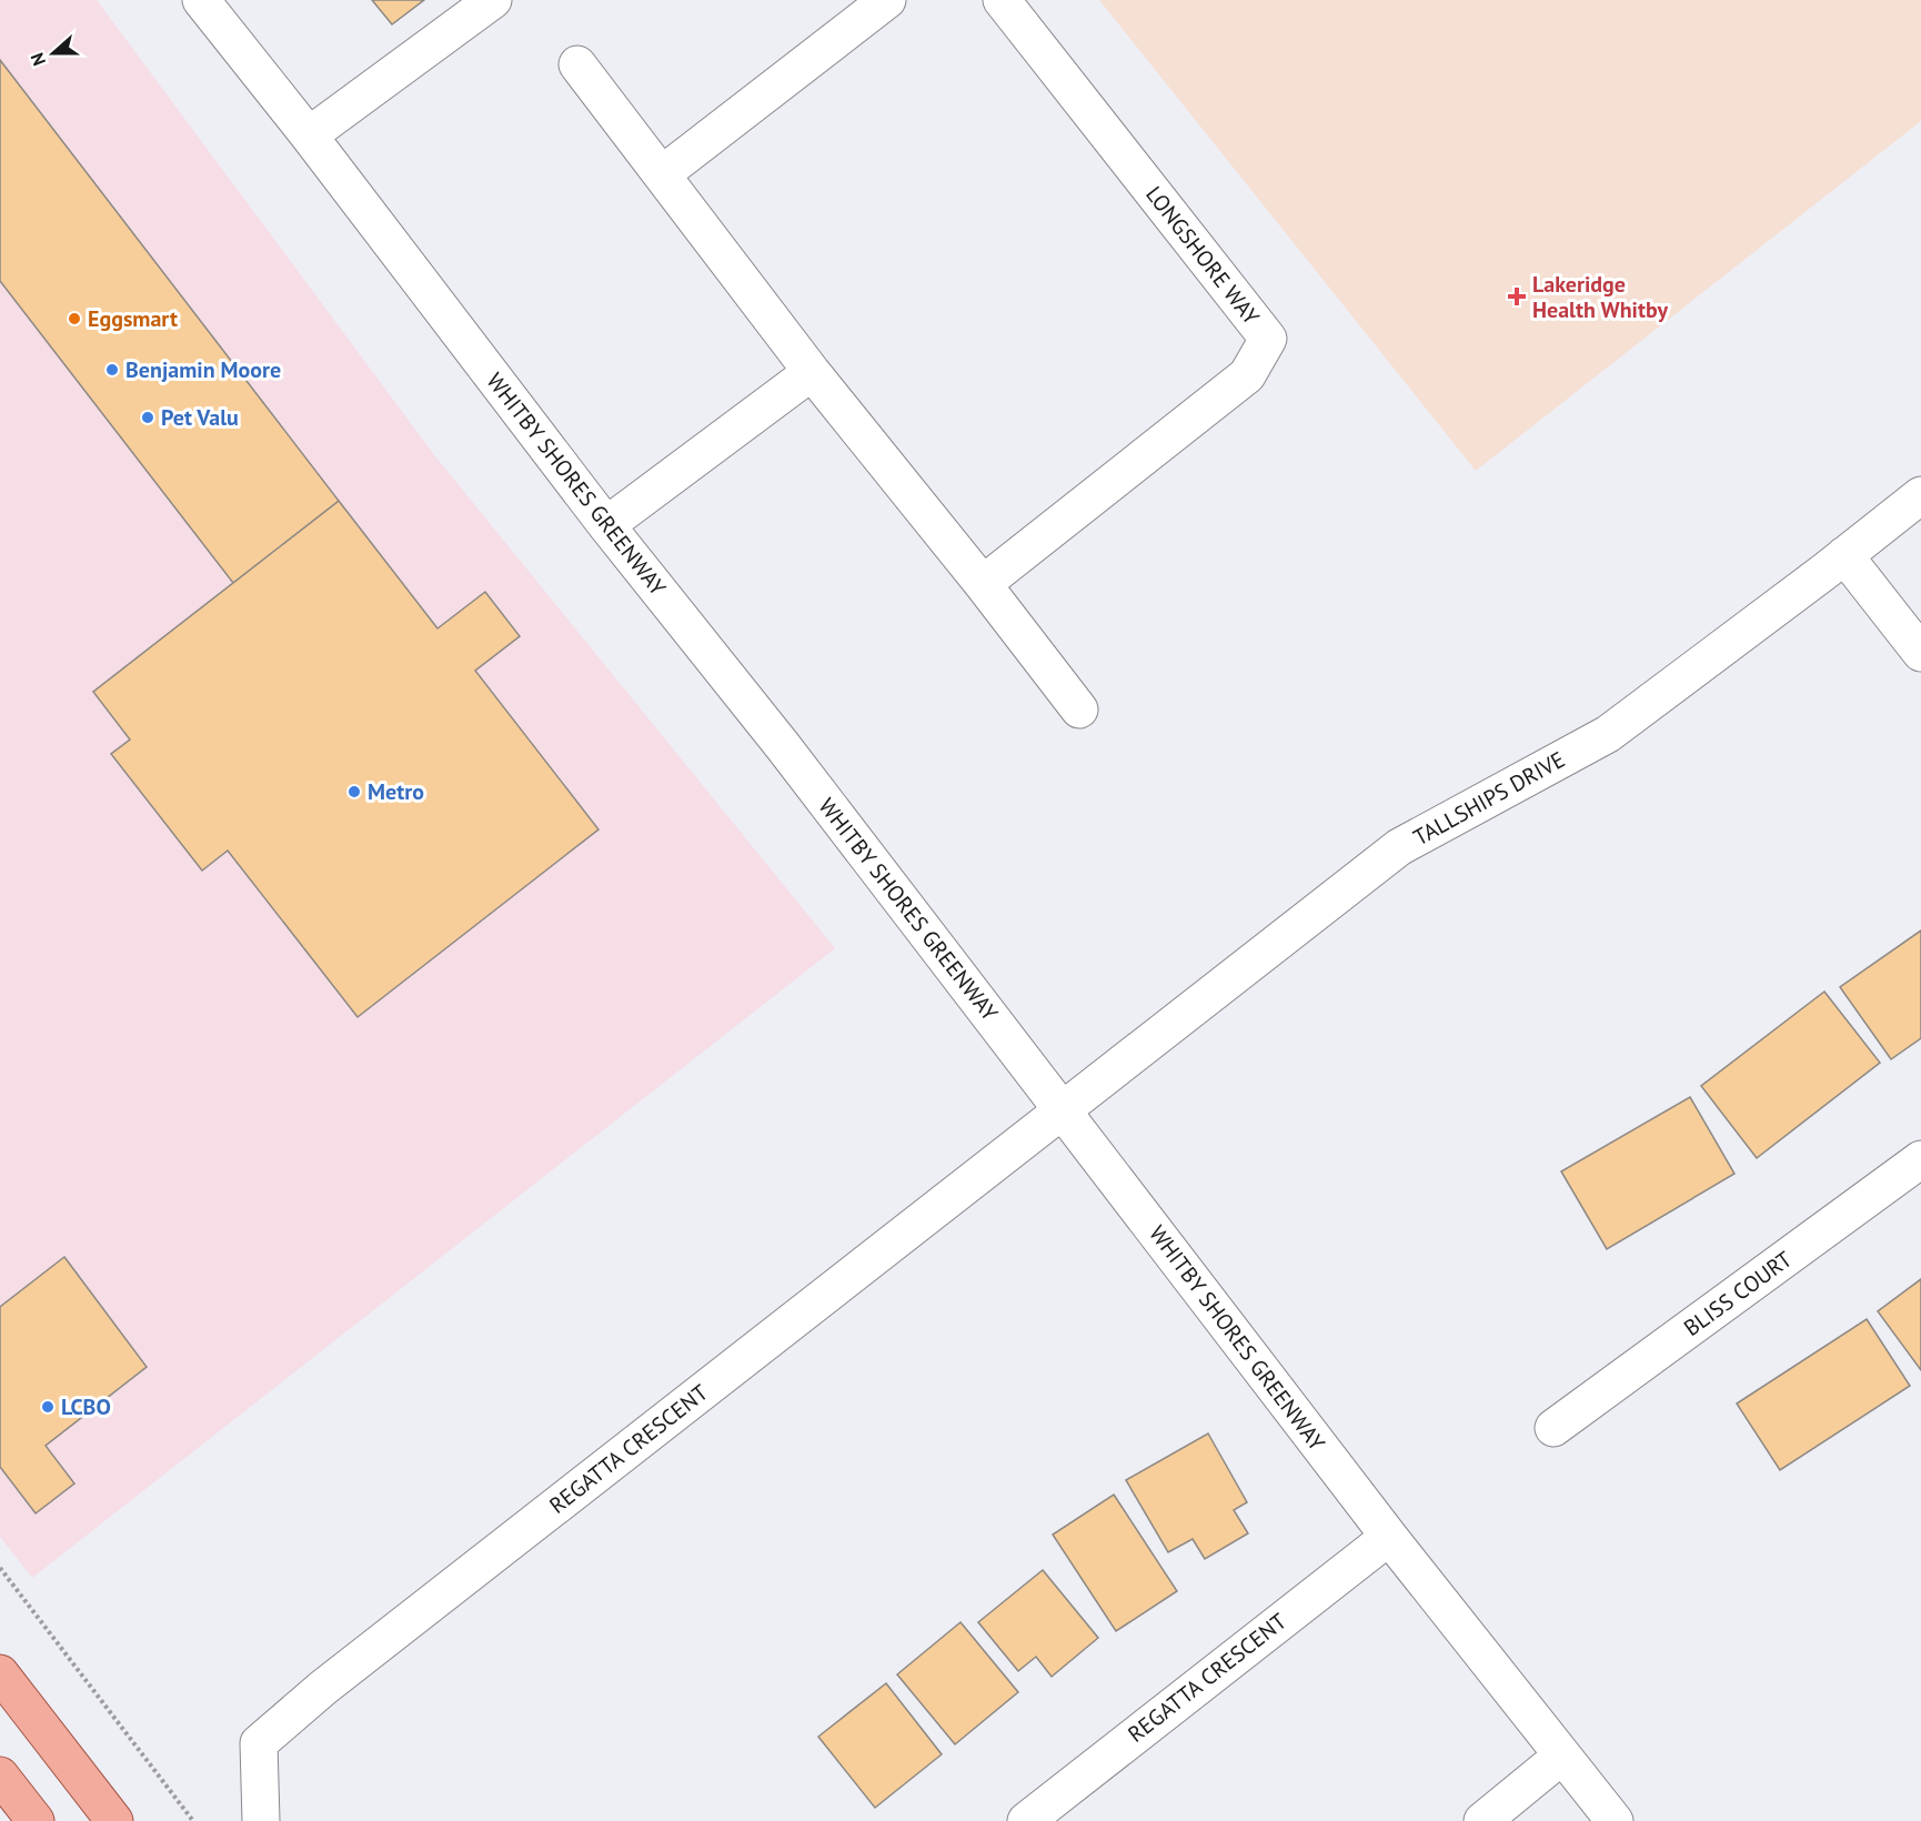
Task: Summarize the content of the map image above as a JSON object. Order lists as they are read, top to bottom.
{
  "streets": {
    "street": [
      "LONGSHORE WAY",
      "WHITBY SHORES GREENWAY",
      "TALLSHIPS DRIVE",
      "BLISS COURT",
      "REGATTA CRESCENT"
    ]
  },
  "crossings": [
    ["WHITBY SHORES GREENWAY", "TALLSHIPS DRIVE"],
    ["WHITBY SHORES GREENWAY", "REGATTA CRESCENT"],
    ["TALLSHIPS DRIVE", "REGATTA CRESCENT"]
  ],
  "places": {
    "health": ["Lakeridge Health Whitby"],
    "other": [
      "Eggsmart",
      "Benjamin Moore",
      "Pet Valu",
      "Metro",
      "LCBO"
    ]
  },
  "north": "left"
}
